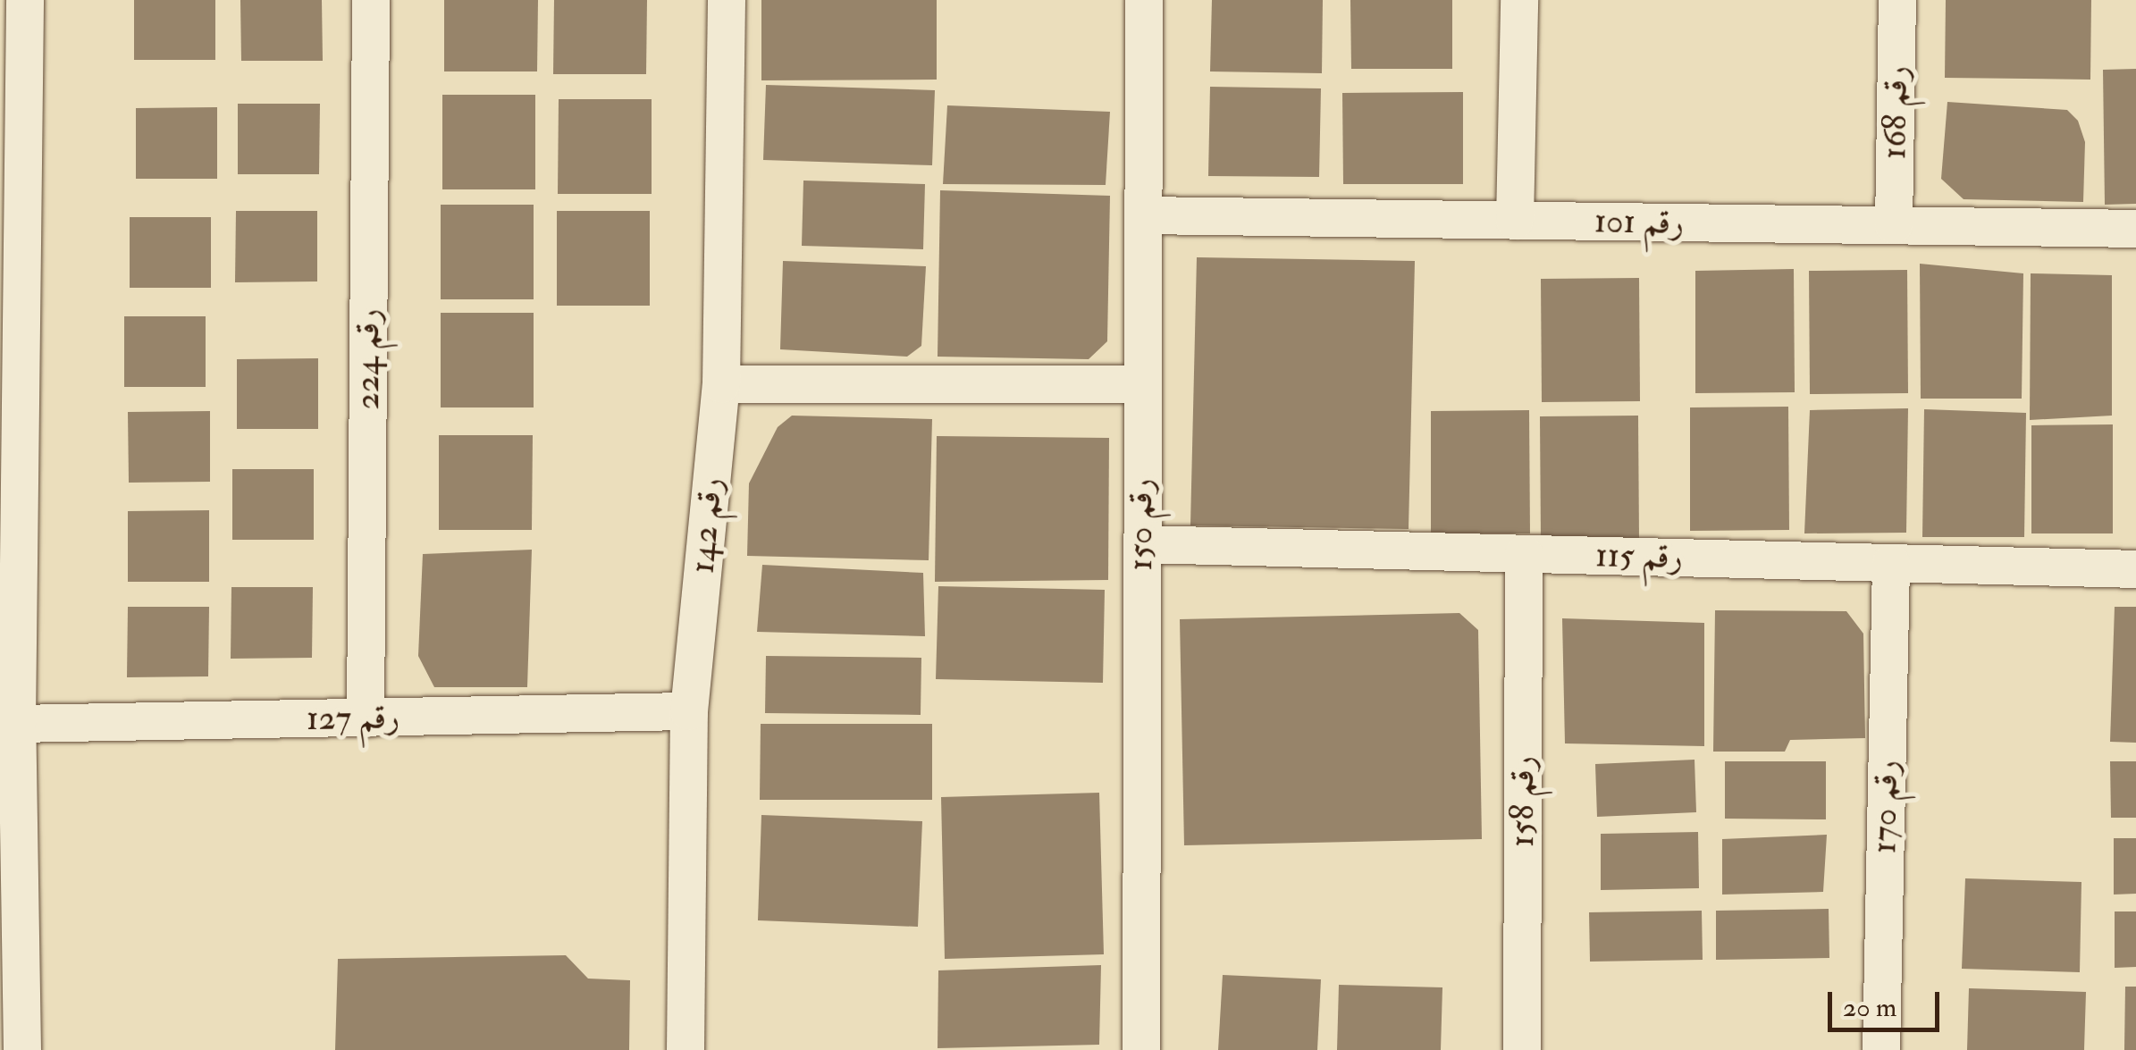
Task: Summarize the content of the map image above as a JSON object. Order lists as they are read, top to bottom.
{
  "streets": {
    "street": [
      "رقم 168",
      "رقم 101",
      "رقم 224",
      "رقم 150",
      "رقم 142",
      "رقم 115",
      "رقم 127",
      "رقم 158",
      "رقم 170"
    ]
  },
  "crossings": [
    ["رقم 168", "رقم 101"],
    ["رقم 101", "رقم 150"],
    ["رقم 224", "رقم 127"],
    ["رقم 150", "رقم 115"],
    ["رقم 142", "رقم 127"],
    ["رقم 115", "رقم 158"],
    ["رقم 115", "رقم 170"]
  ],
  "scale_bar": "20 m"
}
